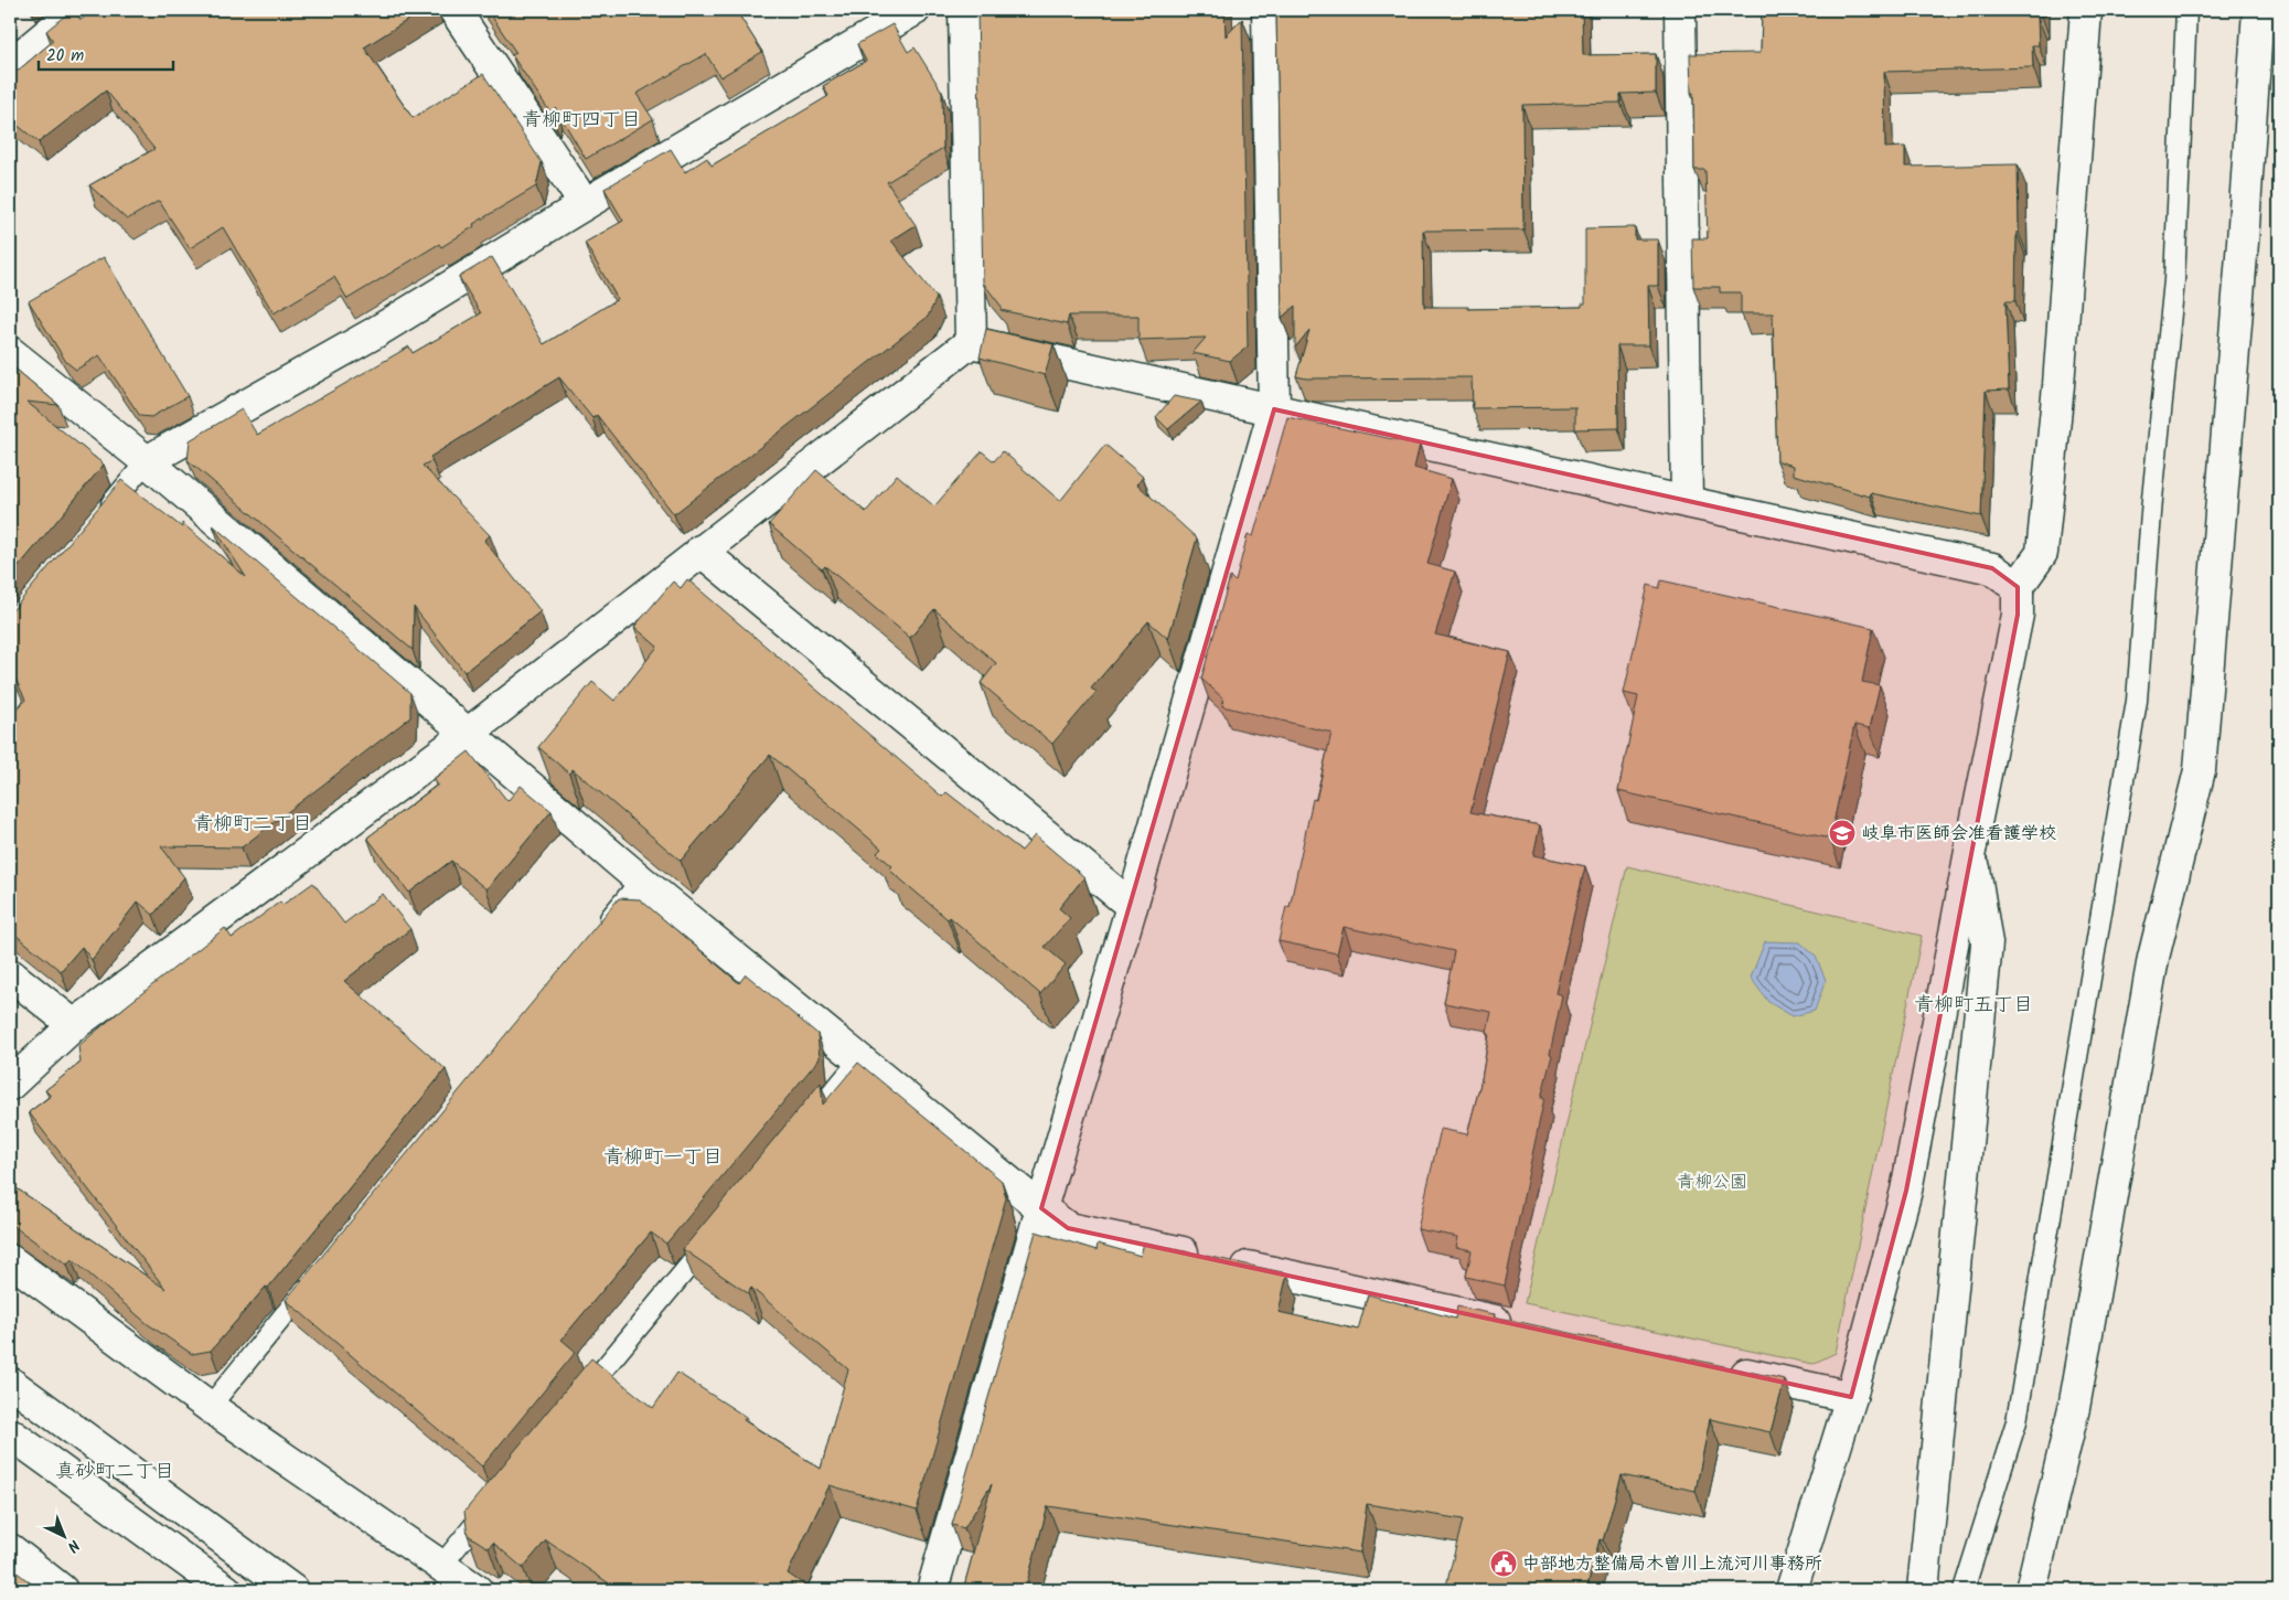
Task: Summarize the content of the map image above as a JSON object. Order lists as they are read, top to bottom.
{
  "districts": [
    "青柳町四丁目",
    "青柳町二丁目",
    "青柳町五丁目",
    "青柳町一丁目",
    "真砂町二丁目"
  ],
  "parks": ["青柳公園"],
  "places": {
    "school or university": ["岐阜市医師会准看護学校"],
    "public building": ["中部地方整備局木曽川上流河川事務所"]
  },
  "scale_bar": "20 m",
  "north": "bottom right"
}
